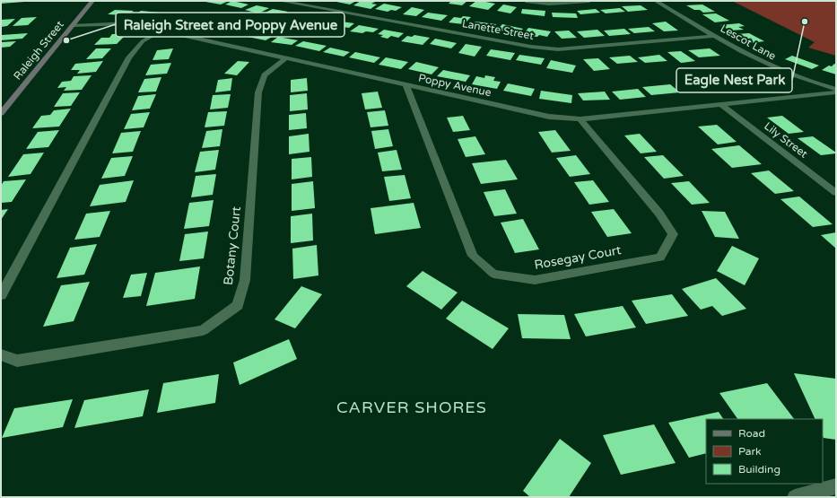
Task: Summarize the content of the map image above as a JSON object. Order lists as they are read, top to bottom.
{
  "streets": {
    "street": [
      "Lanette Street",
      "Lescot Lane",
      "Raleigh Street",
      "Poppy Avenue",
      "Lily Street",
      "Botany Court",
      "Rosegay Court"
    ]
  },
  "crossings": [
    ["Lanette Street", "Lescot Lane"],
    ["Raleigh Street", "Poppy Avenue"],
    ["Poppy Avenue", "Lily Street"],
    ["Poppy Avenue", "Botany Court"],
    ["Poppy Avenue", "Rosegay Court"]
  ],
  "districts": ["CARVER SHORES"],
  "places": ["Eagle Nest Park", "Raleigh Street and Poppy Avenue"],
  "legend": ["Road", "Park", "Building"]
}
